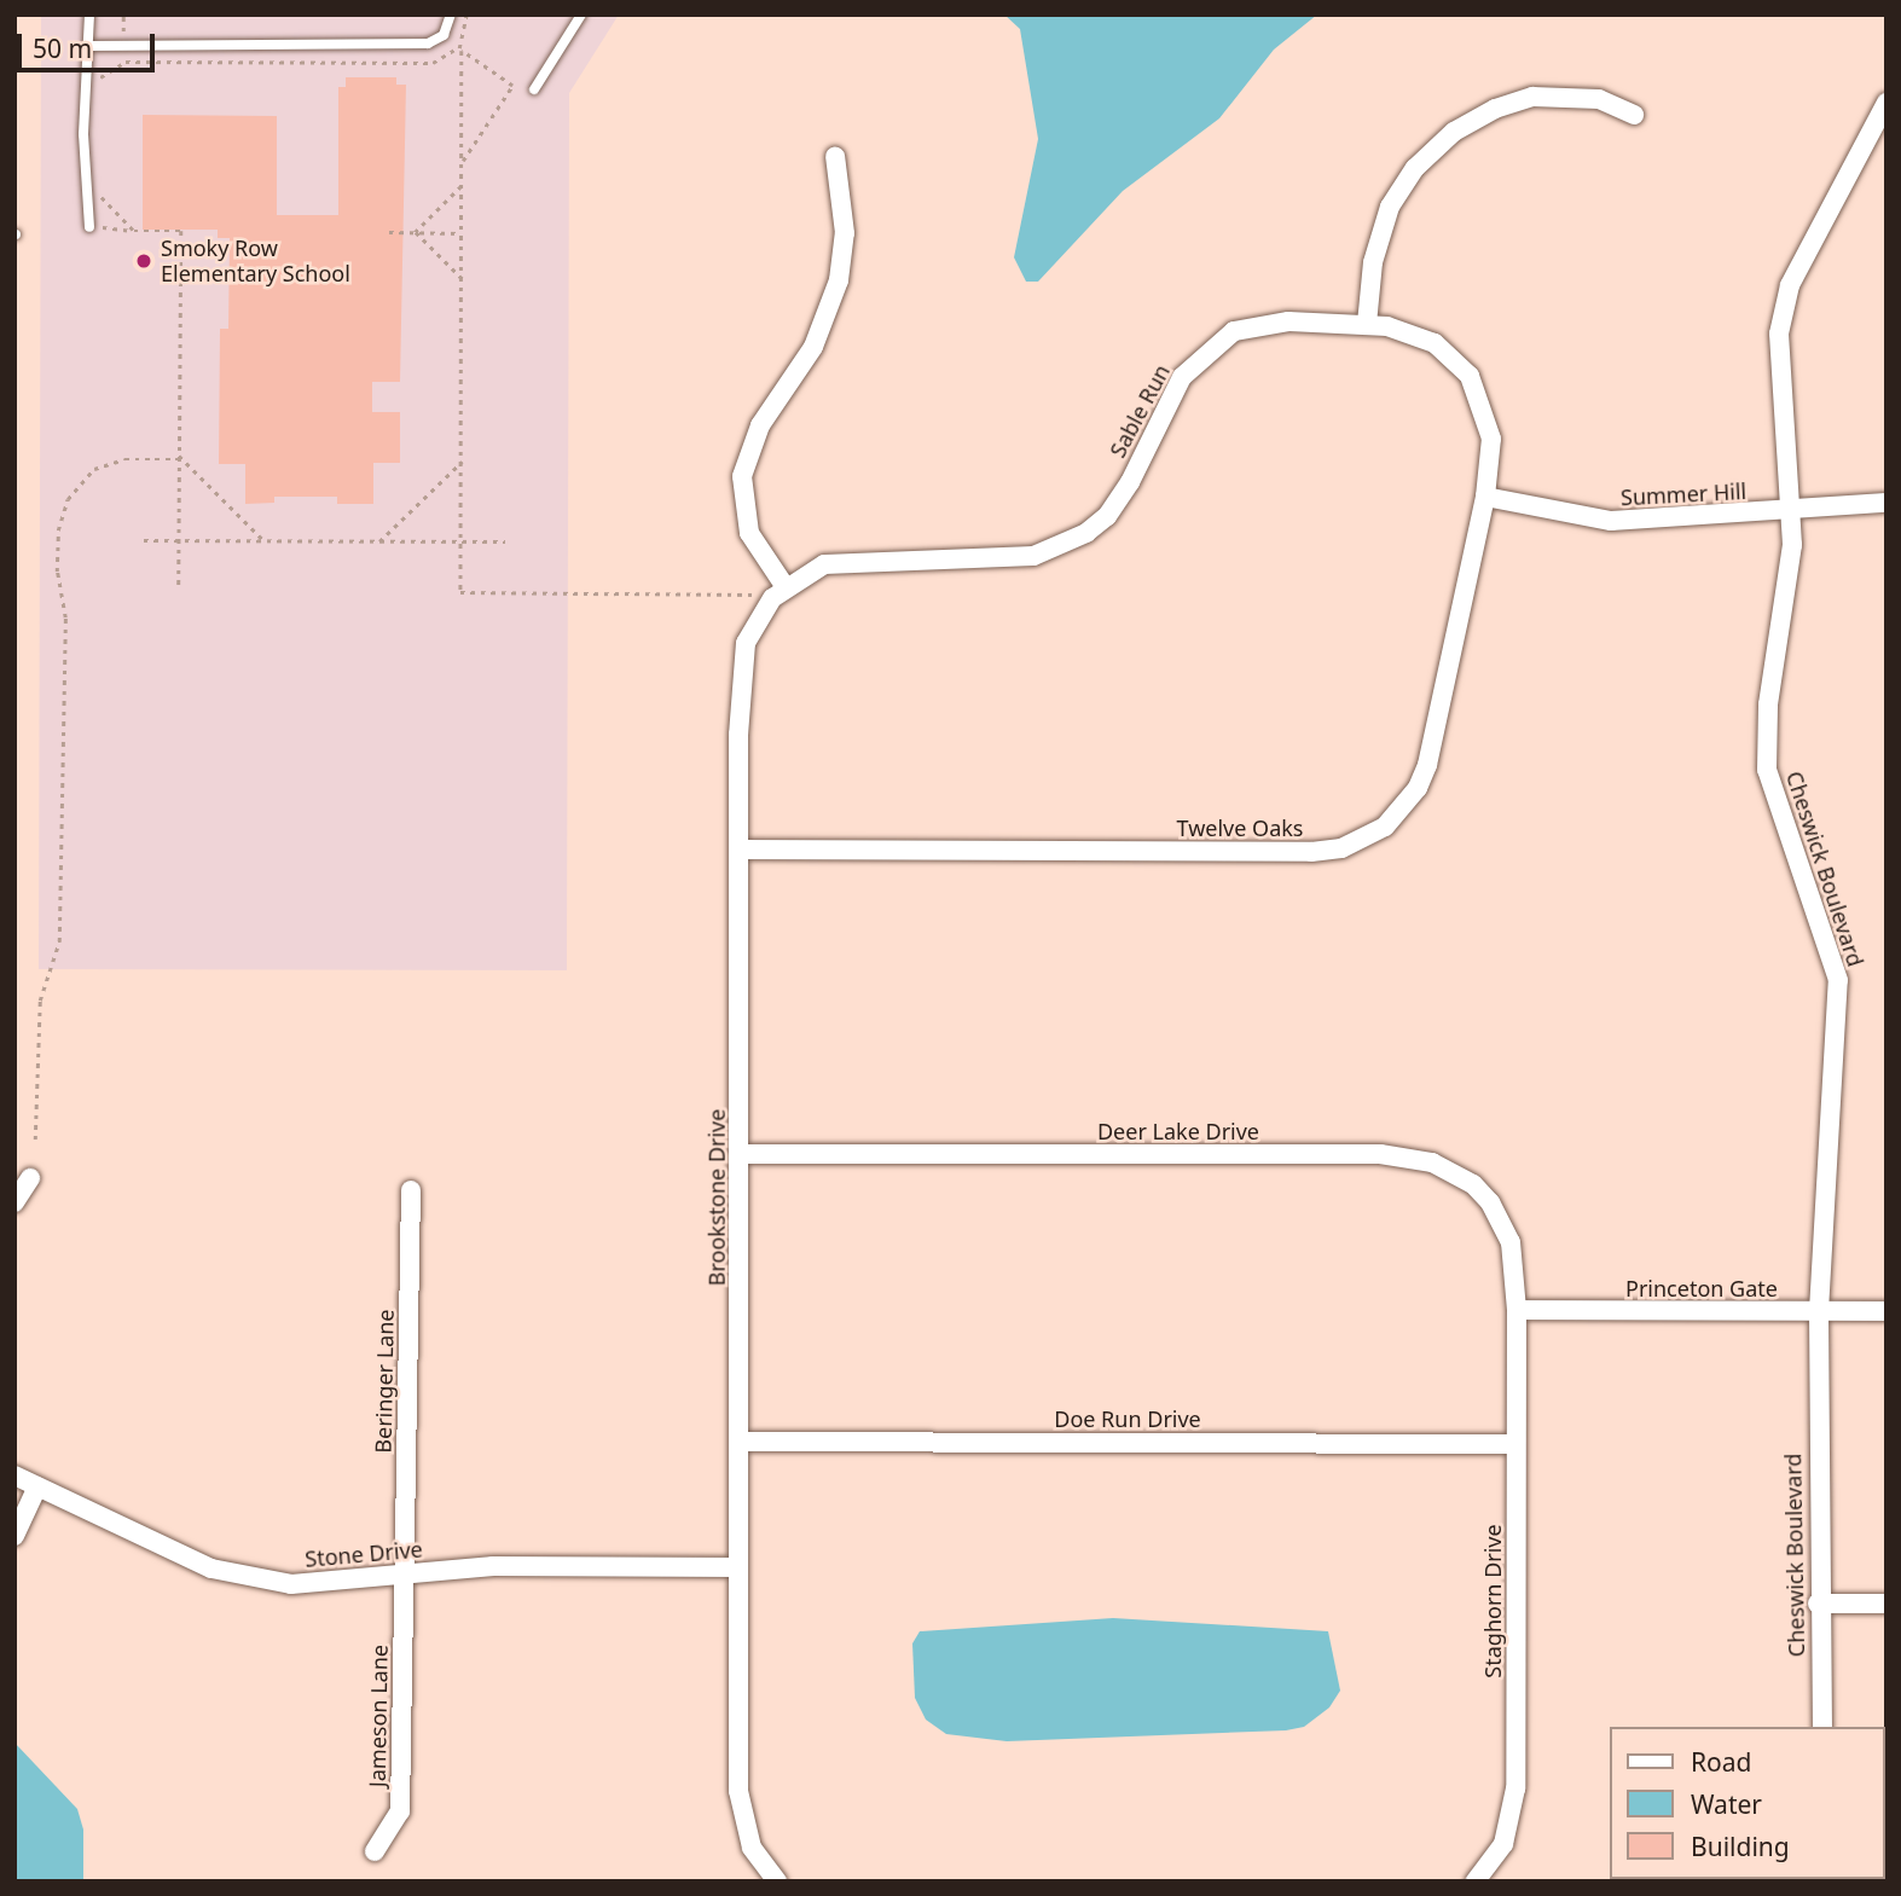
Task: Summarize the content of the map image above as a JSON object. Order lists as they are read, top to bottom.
{
  "streets": {
    "street": [
      "Sable Run",
      "Summer Hill",
      "Twelve Oaks",
      "Cheswick Boulevard",
      "Deer Lake Drive",
      "Brookstone Drive",
      "Princeton Gate",
      "Beringer Lane",
      "Doe Run Drive",
      "Stone Drive",
      "Staghorn Drive",
      "Jameson Lane"
    ]
  },
  "crossings": [
    ["Sable Run", "Summer Hill"],
    ["Sable Run", "Twelve Oaks"],
    ["Sable Run", "Brookstone Drive"],
    ["Summer Hill", "Twelve Oaks"],
    ["Summer Hill", "Cheswick Boulevard"],
    ["Twelve Oaks", "Brookstone Drive"],
    ["Cheswick Boulevard", "Princeton Gate"],
    ["Deer Lake Drive", "Brookstone Drive"],
    ["Deer Lake Drive", "Princeton Gate"],
    ["Deer Lake Drive", "Staghorn Drive"],
    ["Brookstone Drive", "Doe Run Drive"],
    ["Brookstone Drive", "Stone Drive"],
    ["Princeton Gate", "Staghorn Drive"],
    ["Beringer Lane", "Stone Drive"],
    ["Beringer Lane", "Jameson Lane"],
    ["Doe Run Drive", "Staghorn Drive"],
    ["Stone Drive", "Jameson Lane"]
  ],
  "places": ["Smoky Row Elementary School"],
  "legend": ["Road", "Water", "Building"],
  "scale_bar": "50 m"
}
